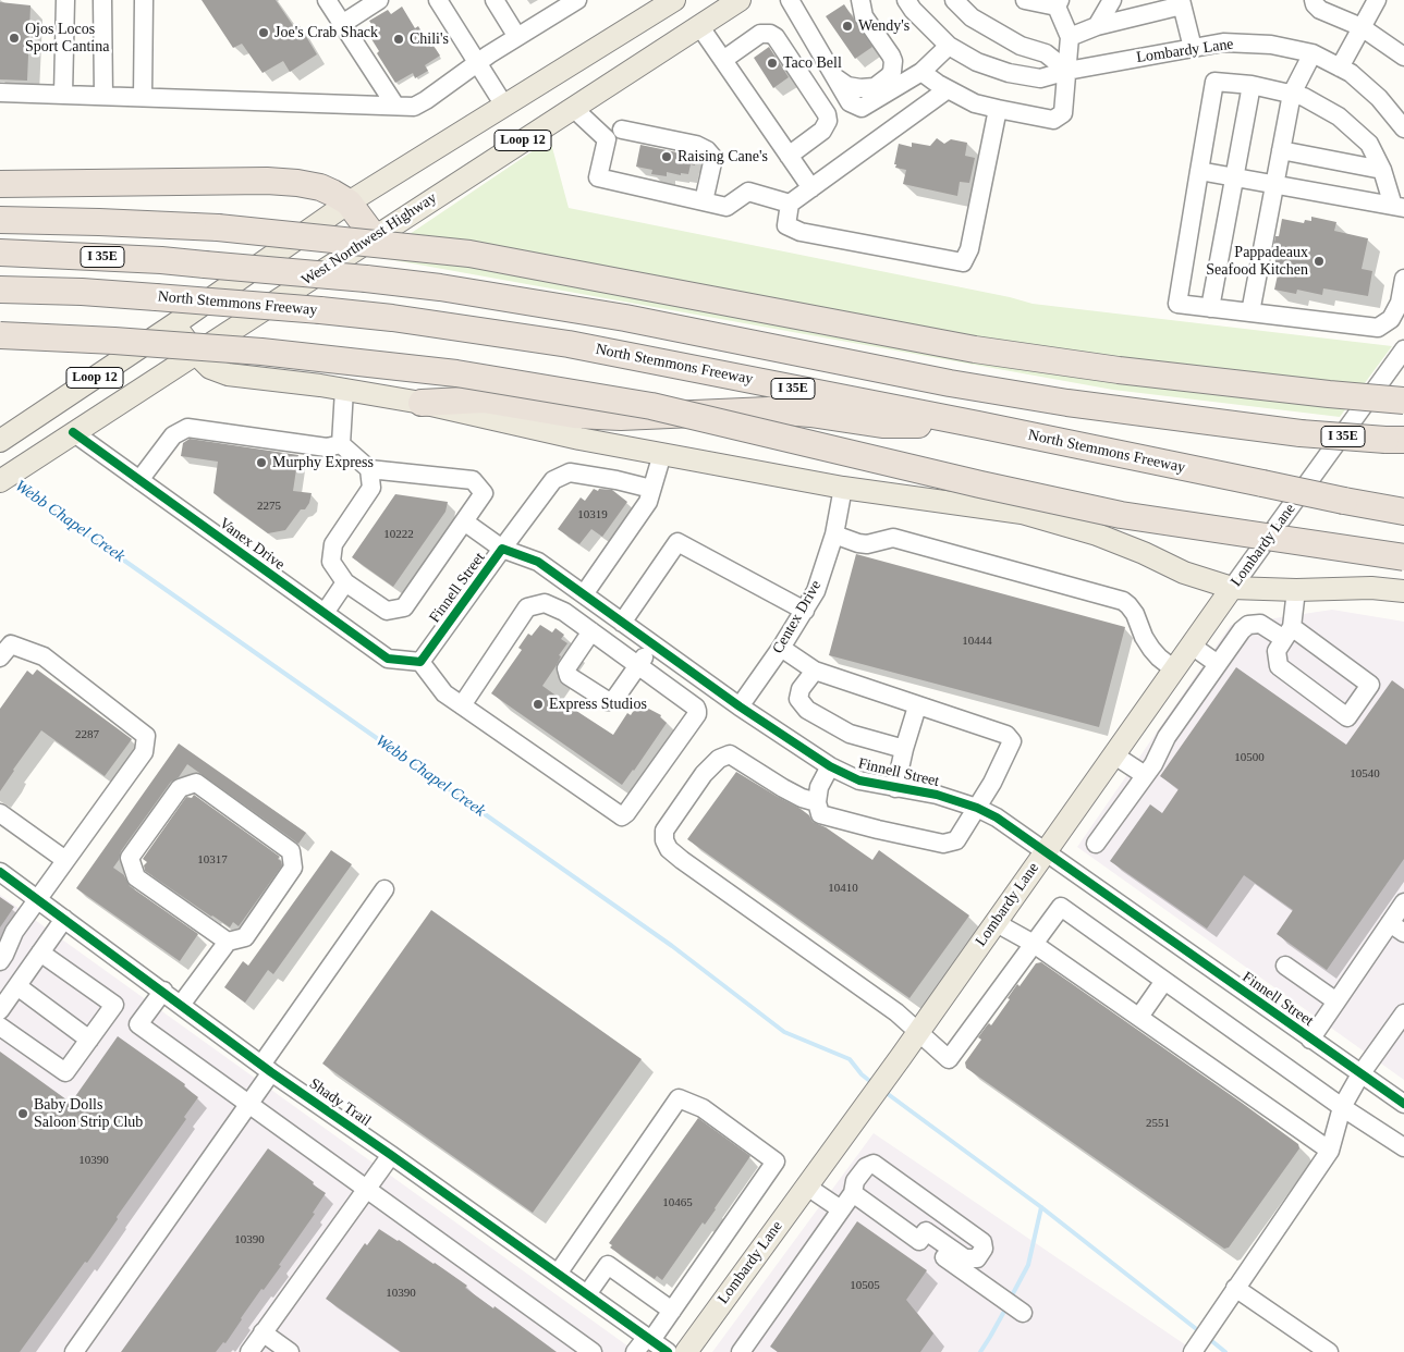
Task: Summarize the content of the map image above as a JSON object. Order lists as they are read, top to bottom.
{
  "streets": {
    "highway": ["I 35E", "North Stemmons Freeway"],
    "main road": ["Lombardy Lane", "Loop 12", "West Northwest Highway"],
    "street": [
      "Vanex Drive",
      "Finnell Street",
      "Centex Drive",
      "Shady Trail"
    ]
  },
  "crossings": [
    ["Lombardy Lane", "North Stemmons Freeway"],
    ["Lombardy Lane", "Finnell Street"],
    ["Loop 12", "North Stemmons Freeway"],
    ["West Northwest Highway", "North Stemmons Freeway"],
    ["West Northwest Highway", "Vanex Drive"],
    ["North Stemmons Freeway", "Centex Drive"],
    ["Vanex Drive", "Finnell Street"],
    ["Finnell Street", "Centex Drive"]
  ],
  "water": ["Webb Chapel Creek"],
  "places": [
    "Wendy's",
    "Joe's Crab Shack",
    "Ojos Locos Sport Cantina",
    "Chili's",
    "Taco Bell",
    "Raising Cane's",
    "Pappadeaux Seafood Kitchen",
    "Murphy Express",
    "Express Studios",
    "Baby Dolls Saloon Strip Club"
  ],
  "house_numbers": [
    "2275",
    "10319",
    "10222",
    "10444",
    "2287",
    "10500",
    "10540",
    "10317",
    "10410",
    "2551",
    "10390",
    "10465",
    "10390",
    "10505",
    "10390"
  ]
}
